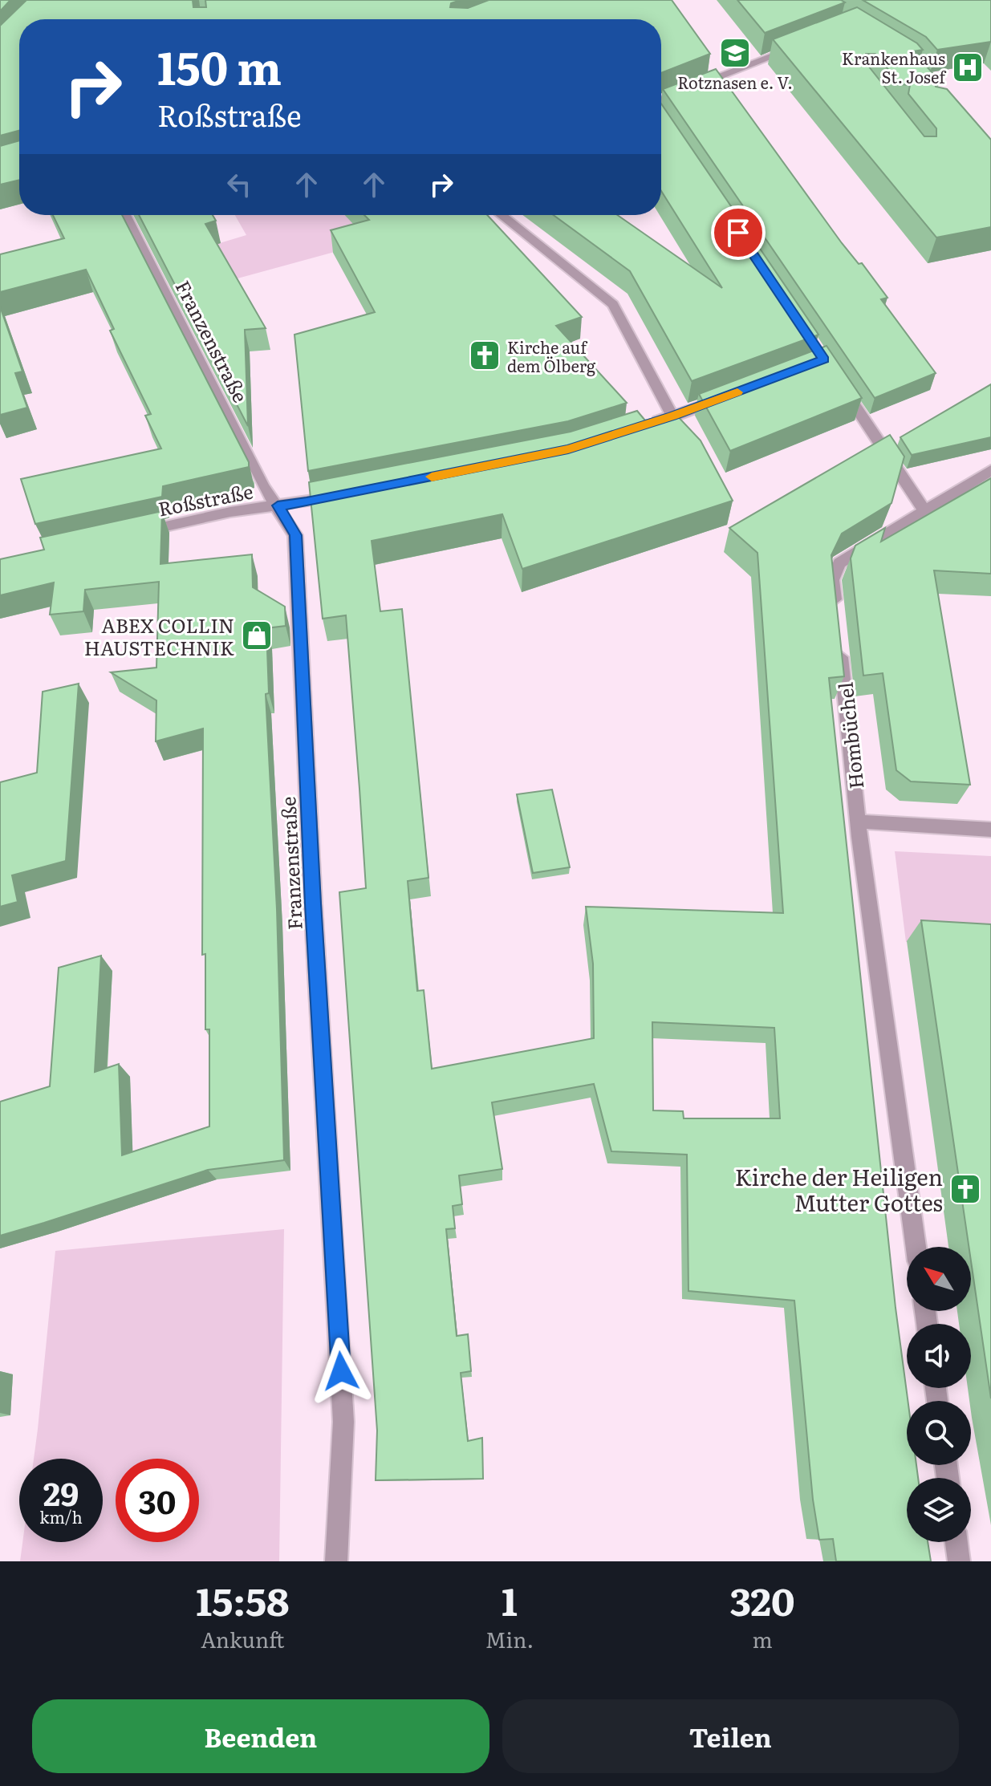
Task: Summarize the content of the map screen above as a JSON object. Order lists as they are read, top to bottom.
{
  "streets": {
    "street": ["Franzenstraße", "Roßstraße", "Hombüchel"]
  },
  "crossings": [
    ["Franzenstraße", "Roßstraße"]
  ],
  "places": {
    "school or university": ["Rotznasen e. V."],
    "hospital": ["Krankenhaus St. Josef"],
    "church": ["Kirche auf dem Ölberg", "Kirche der Heiligen Mutter Gottes"],
    "shop": ["ABEX COLLIN HAUSTECHNIK"]
  },
  "north": "top left",
  "page": {
    "turn": ["150 m", "Roßstraße"],
    "speed": "29 km/h",
    "limit": "30",
    "eta": [
      "15:58",
      "Ankunft",
      "1",
      "Min.",
      "320",
      "m"
    ],
    "buttons": ["Beenden", "Teilen"]
  }
}
